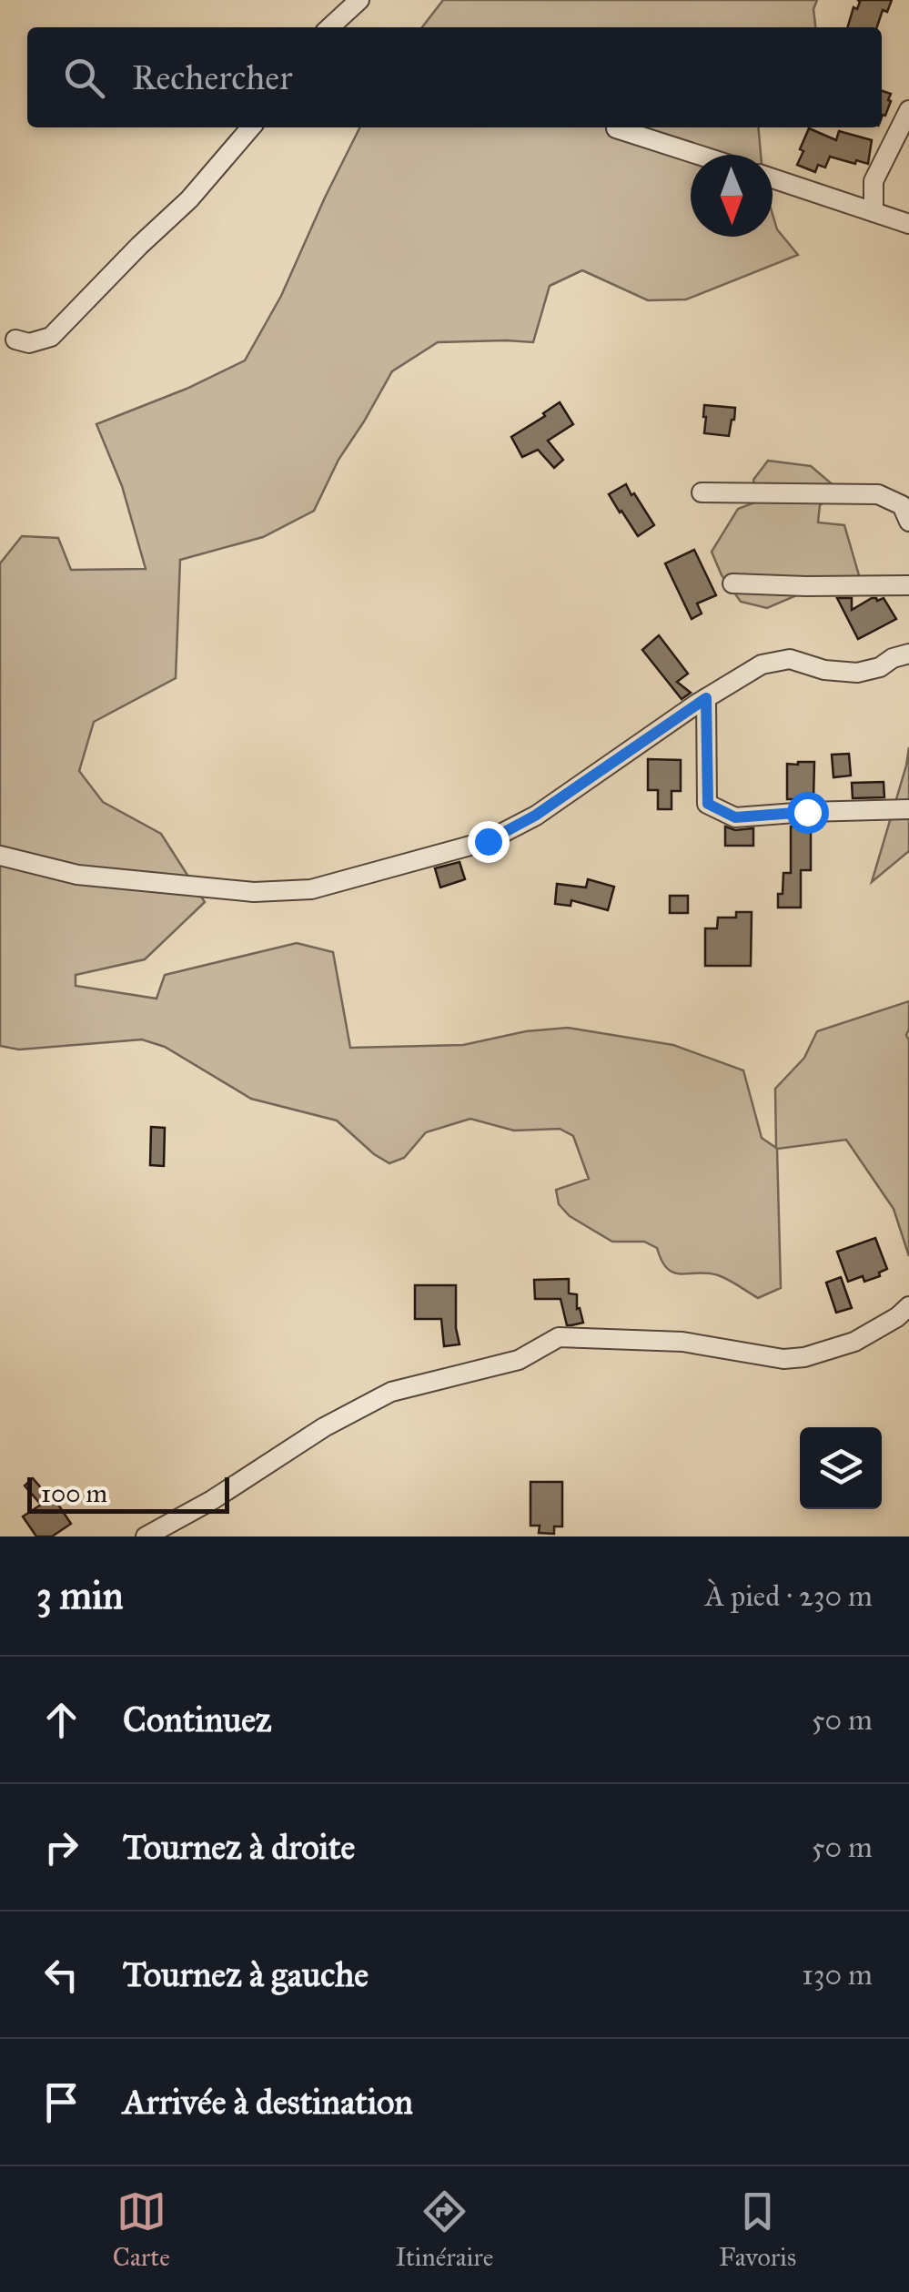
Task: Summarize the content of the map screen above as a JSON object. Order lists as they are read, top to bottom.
{
  "scale_bar": "100 m",
  "north": "bottom",
  "page": {
    "search": "Rechercher",
    "scale": "100 m",
    "heading": ["3 min", "À pied · 230 m"],
    "list": [
      ["Continuez", "50 m"],
      ["Tournez à droite", "50 m"],
      ["Tournez à gauche", "130 m"],
      "Arrivée à destination"
    ],
    "nav": ["Carte", "Itinéraire", "Favoris"]
  }
}
